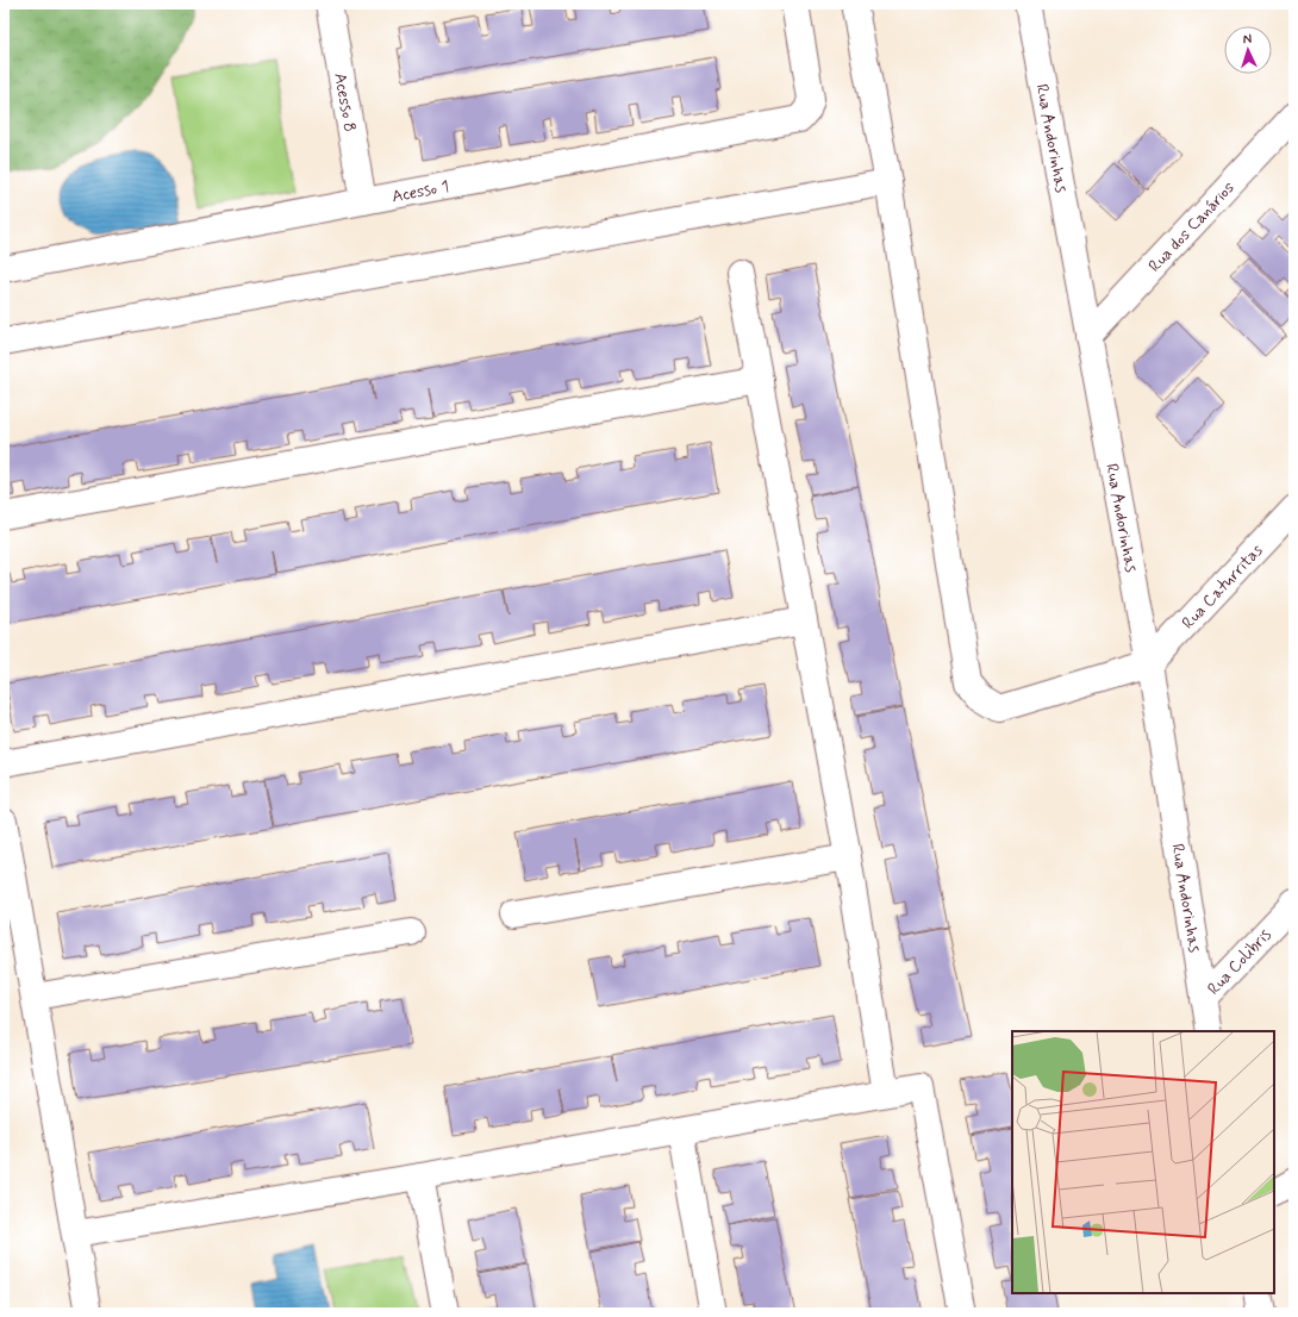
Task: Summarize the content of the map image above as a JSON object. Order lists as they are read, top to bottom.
{
  "streets": {
    "street": [
      "Acesso 8",
      "Rua Andorinhas",
      "Acesso 1",
      "Rua dos Canários",
      "Rua Caturritas",
      "Rua Colibris"
    ]
  },
  "crossings": [
    ["Acesso 8", "Acesso 1"],
    ["Rua Andorinhas", "Rua dos Canários"],
    ["Rua Andorinhas", "Rua Caturritas"],
    ["Rua Andorinhas", "Rua Colibris"]
  ],
  "north": "top"
}
